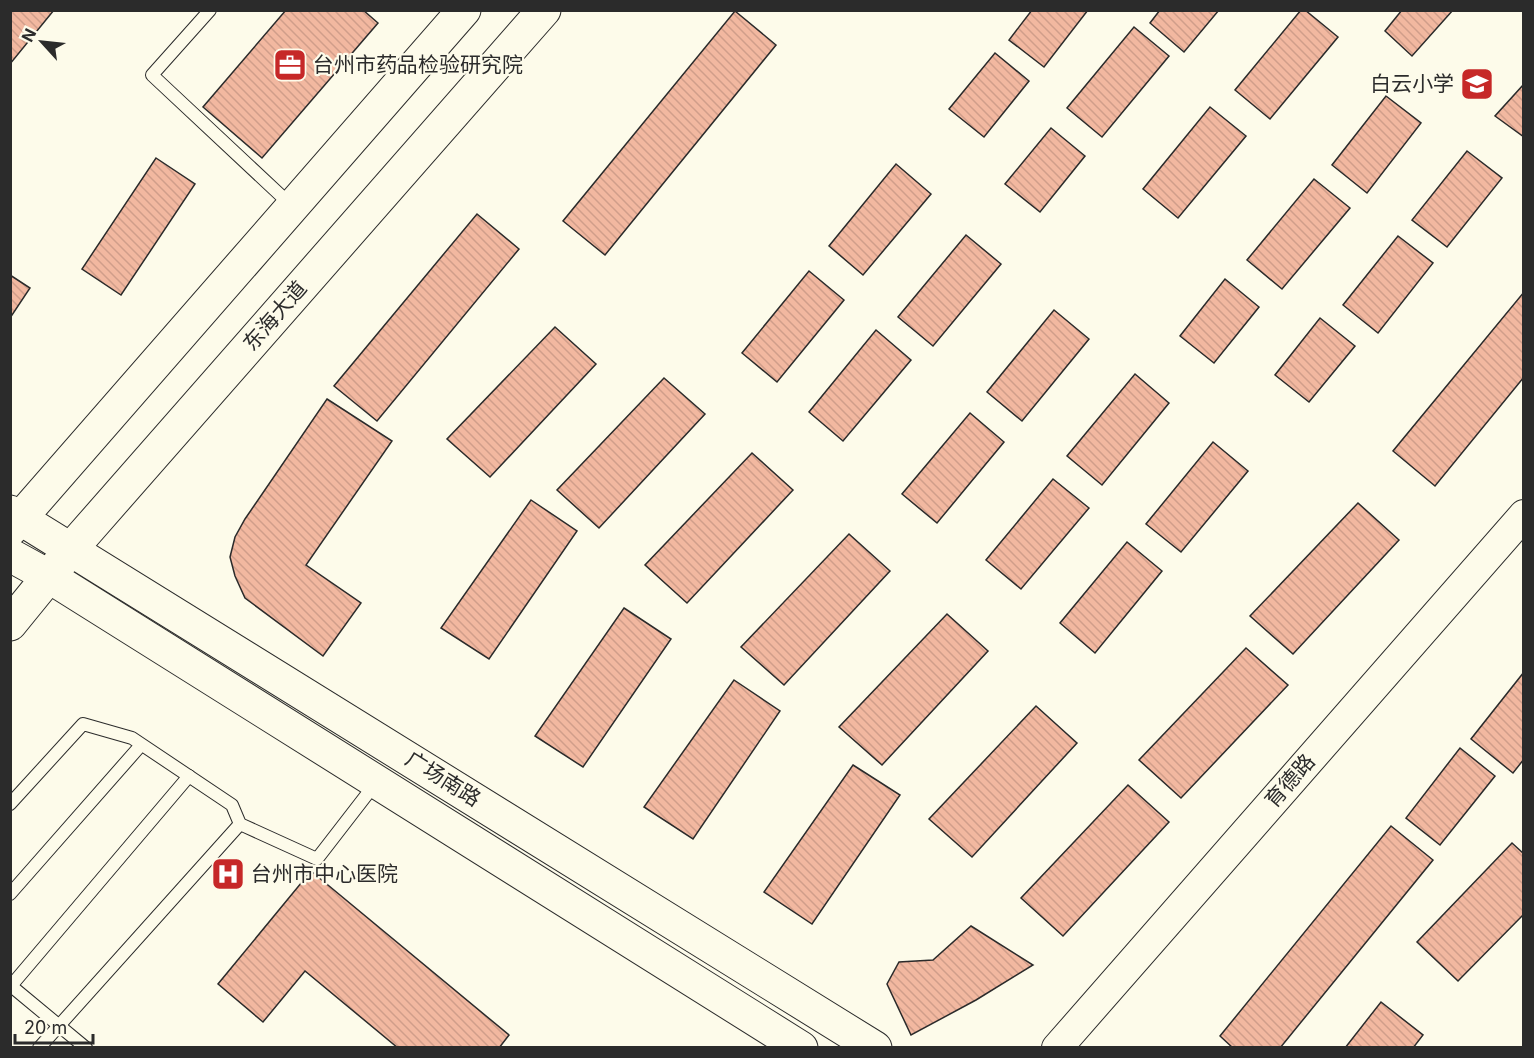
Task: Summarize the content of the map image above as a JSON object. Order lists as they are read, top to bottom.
{
  "streets": {
    "main road": ["东海大道", "广场南路"],
    "street": ["育德路"]
  },
  "crossings": [
    ["东海大道", "广场南路"]
  ],
  "places": {
    "office": ["台州市药品检验研究院"],
    "school or university": ["白云小学"],
    "hospital": ["台州市中心医院"]
  },
  "scale_bar": "20 m",
  "north": "top left"
}
